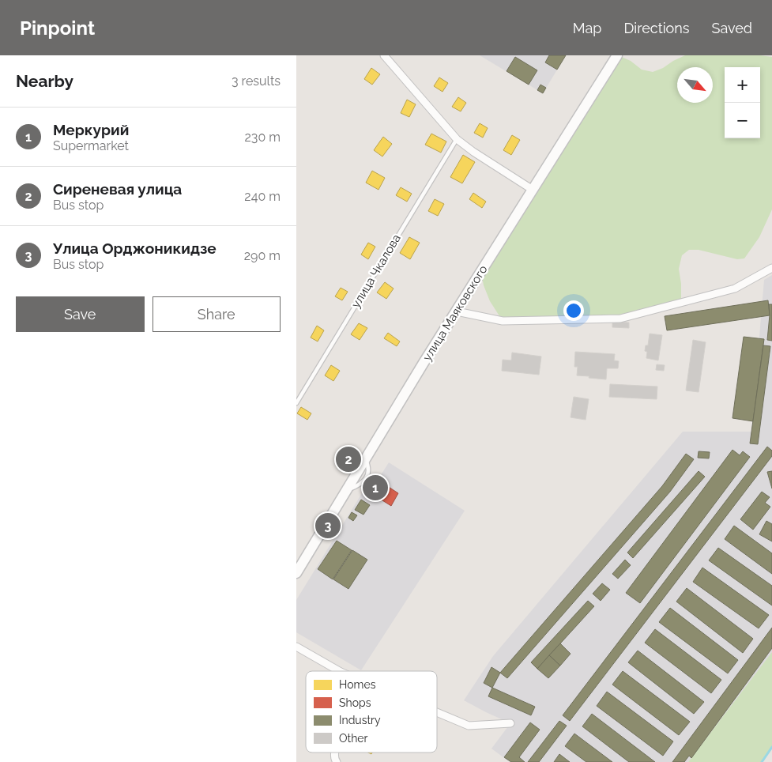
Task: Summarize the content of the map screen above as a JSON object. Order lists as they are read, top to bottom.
{
  "streets": {
    "street": ["улица Маяковского"],
    "lane": ["улица Чкалова"]
  },
  "legend": [
    "Homes",
    "Shops",
    "Industry",
    "Other"
  ],
  "north": "bottom right",
  "page": {
    "header": "Pinpoint",
    "nav": ["Map", "Directions", "Saved"],
    "heading": ["Nearby", "3 results"],
    "map_buttons": ["+", "−"],
    "list": [
      {
        "mark": "1",
        "name": "Меркурий",
        "note": "Supermarket",
        "value": "230 m"
      },
      {
        "mark": "2",
        "name": "Сиреневая улица",
        "note": "Bus stop",
        "value": "240 m"
      },
      {
        "mark": "3",
        "name": "Улица Орджоникидзе",
        "note": "Bus stop",
        "value": "290 m"
      }
    ],
    "buttons": ["Save", "Share"],
    "pins": ["2", "1", "3"]
  }
}
